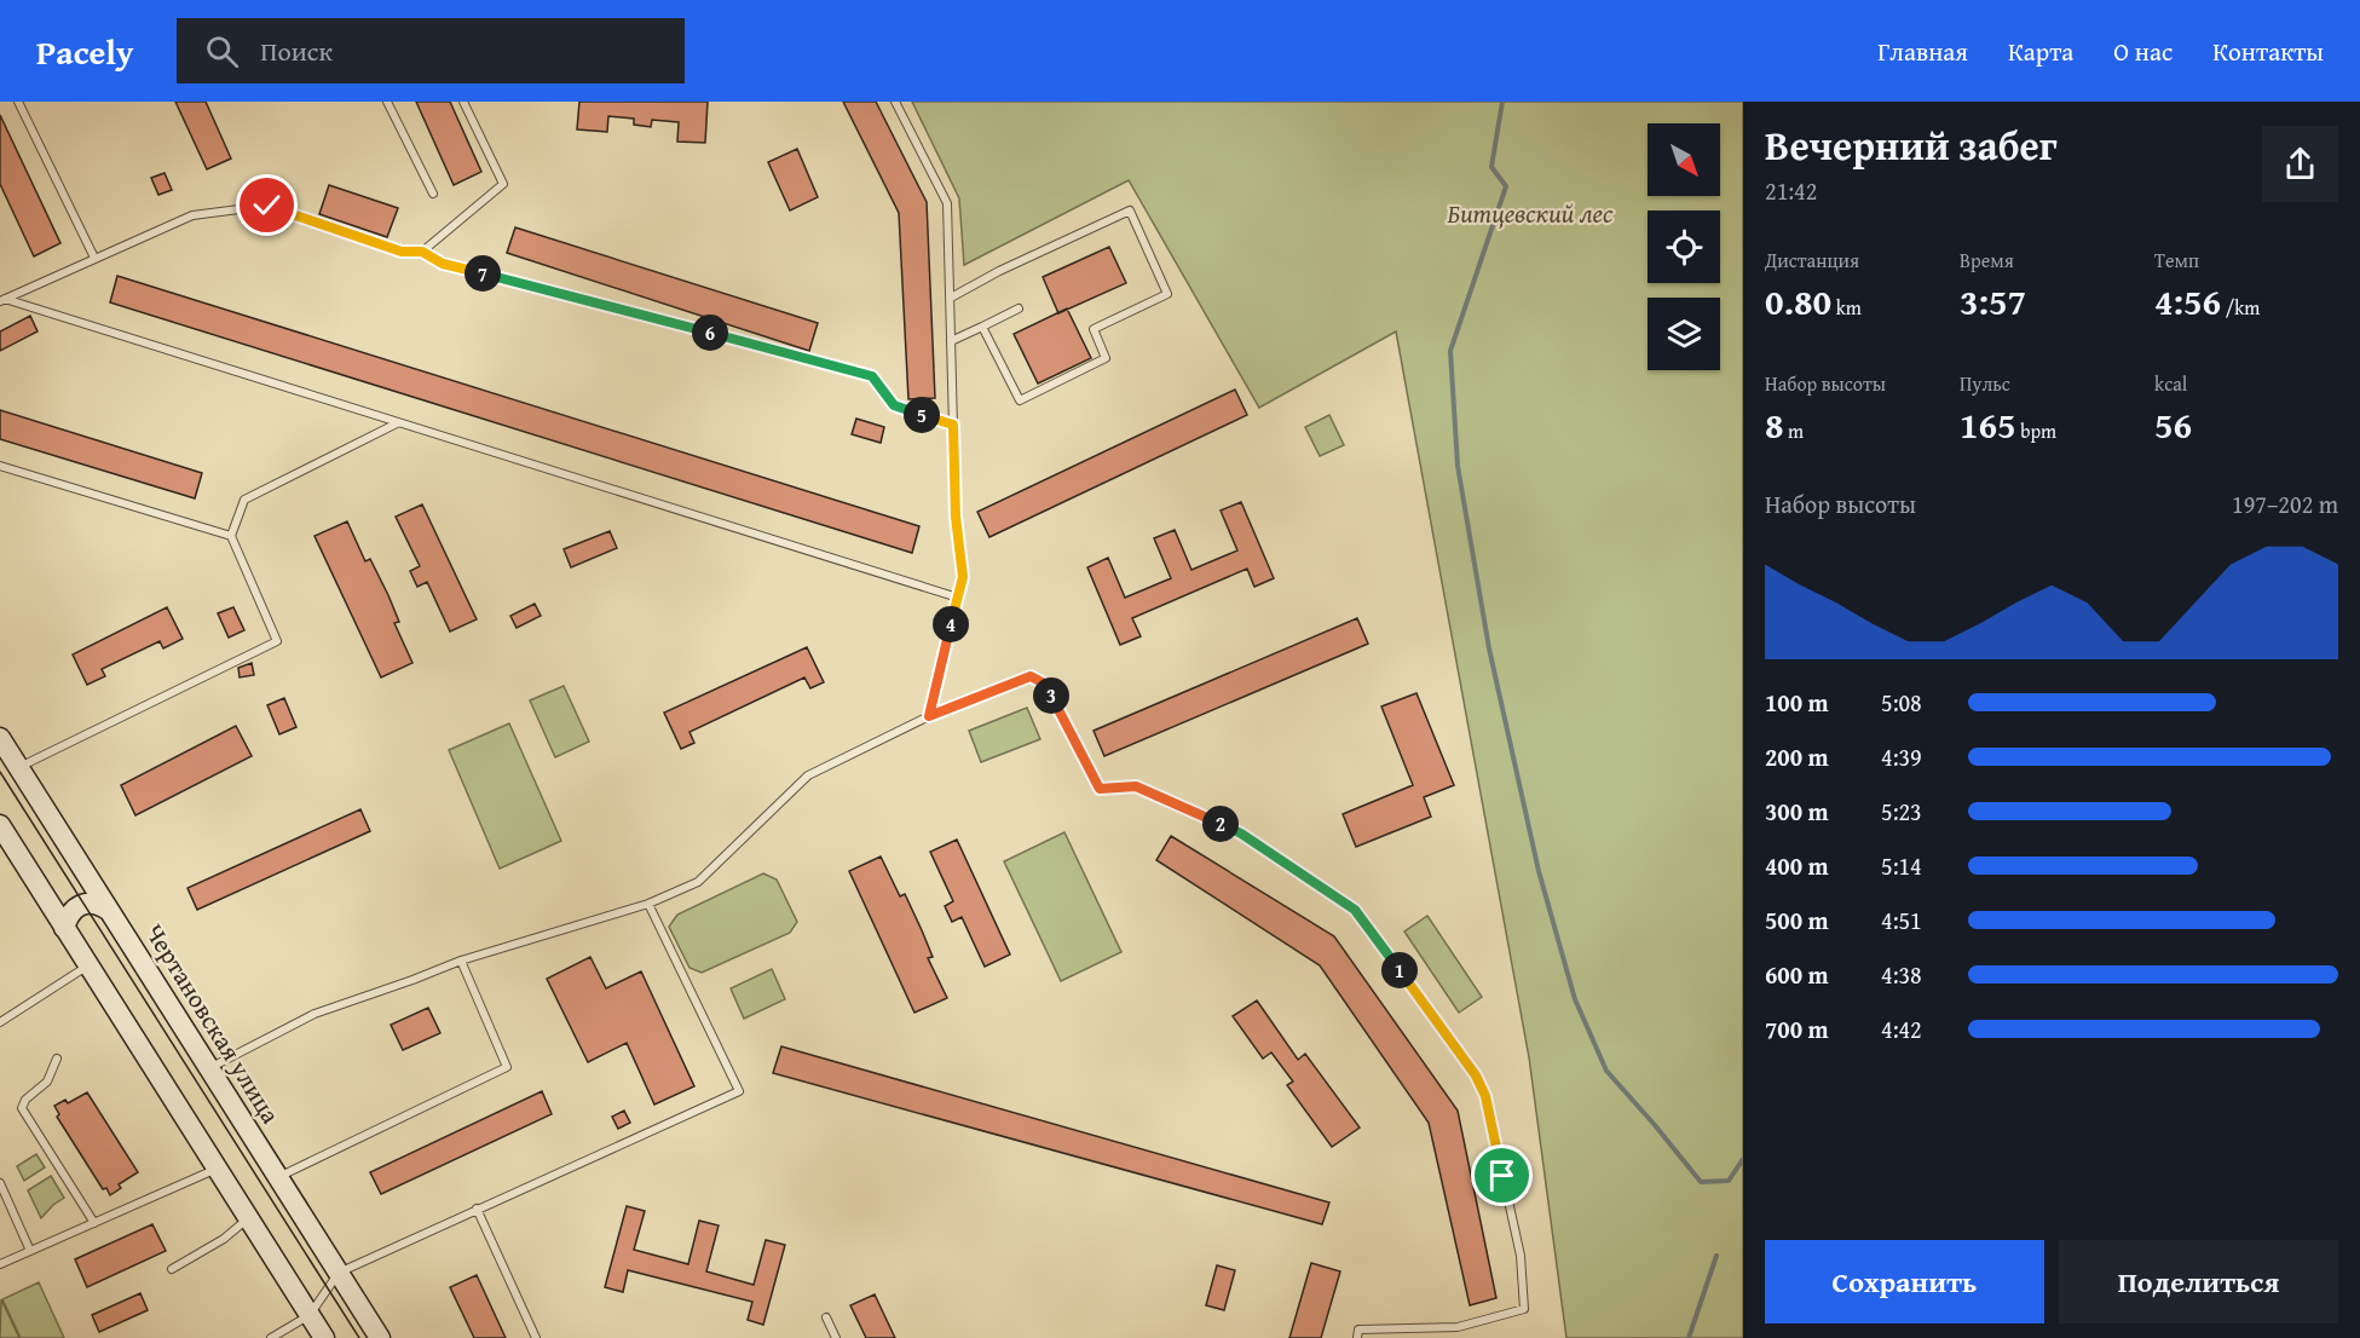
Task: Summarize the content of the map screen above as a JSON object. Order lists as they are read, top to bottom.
{
  "streets": {
    "main road": ["Чертановская улица"]
  },
  "parks": ["Битцевский лес"],
  "north": "bottom right",
  "page": {
    "header": "Pacely",
    "search": "Поиск",
    "nav": [
      "Главная",
      "Карта",
      "О нас",
      "Контакты"
    ],
    "heading": ["Вечерний забег", "21:42"],
    "stats": [
      ["Дистанция", "0.80 km"],
      ["Время", "3:57"],
      ["Темп", "4:56 /km"],
      ["Набор высоты", "8 m"],
      ["Пульс", "165 bpm"],
      ["kcal", "56"]
    ],
    "pins": [
      "7",
      "6",
      "5",
      "4",
      "3",
      "2",
      "1"
    ],
    "chart": ["Набор высоты", "197–202 m"],
    "list": [
      {
        "name": "100 m",
        "note": "5:08"
      },
      {
        "name": "200 m",
        "note": "4:39"
      },
      {
        "name": "300 m",
        "note": "5:23"
      },
      {
        "name": "400 m",
        "note": "5:14"
      },
      {
        "name": "500 m",
        "note": "4:51"
      },
      {
        "name": "600 m",
        "note": "4:38"
      },
      {
        "name": "700 m",
        "note": "4:42"
      }
    ],
    "buttons": ["Сохранить", "Поделиться"]
  }
}
